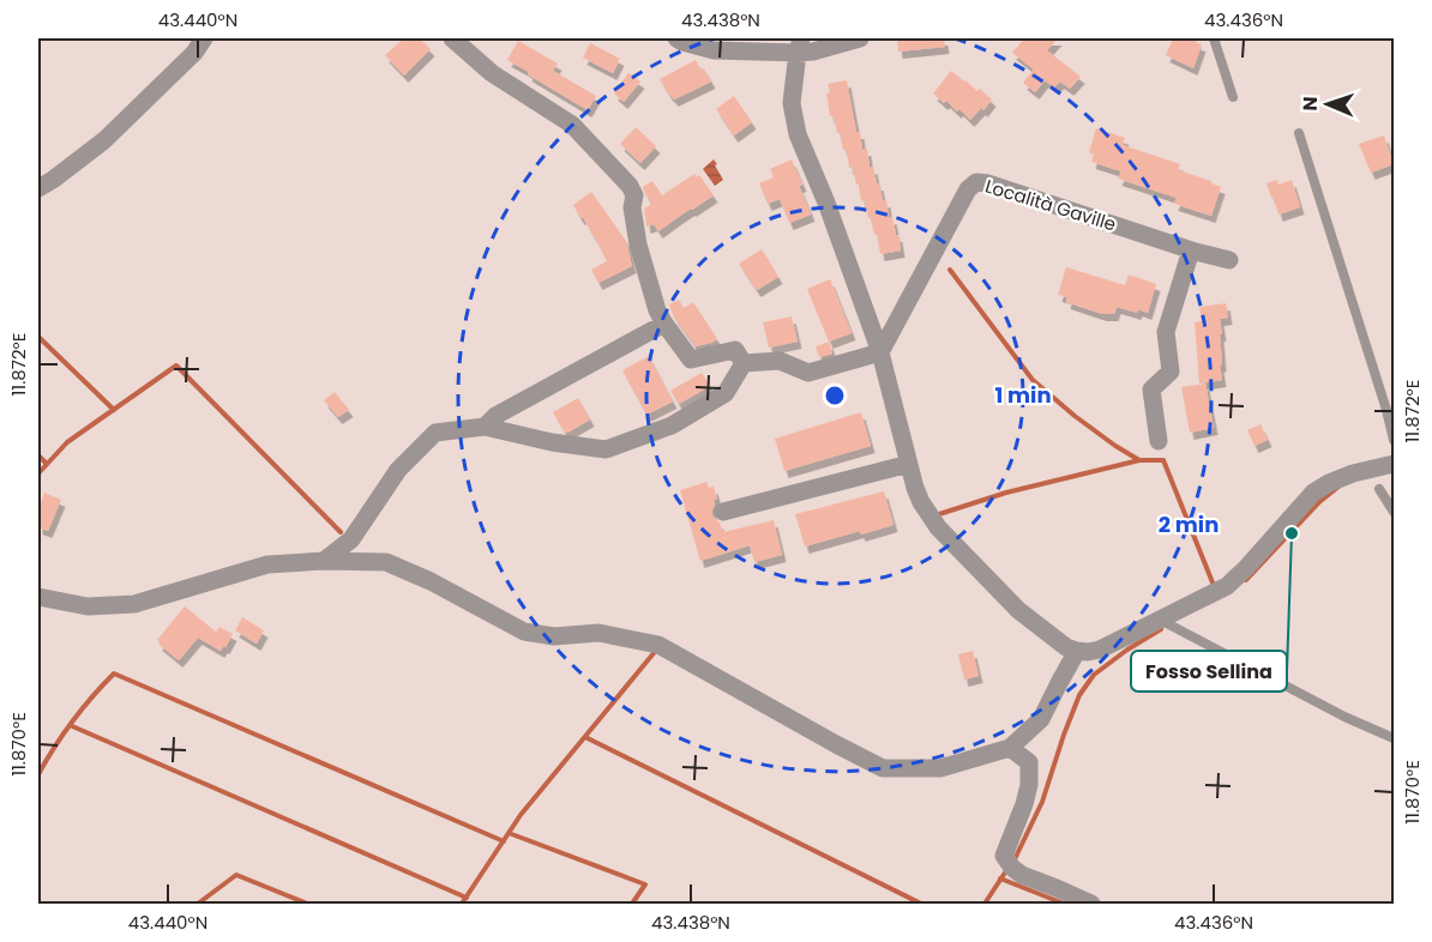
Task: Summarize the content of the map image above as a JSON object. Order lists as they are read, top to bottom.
{
  "streets": {
    "street": ["Località Gaville"]
  },
  "places": ["Fosso Sellina"],
  "north": "left",
  "coordinates": [
    "43.440°N",
    "43.438°N",
    "43.436°N",
    "11.872°E",
    "11.870°E"
  ],
  "rings": ["1 min", "2 min"]
}
